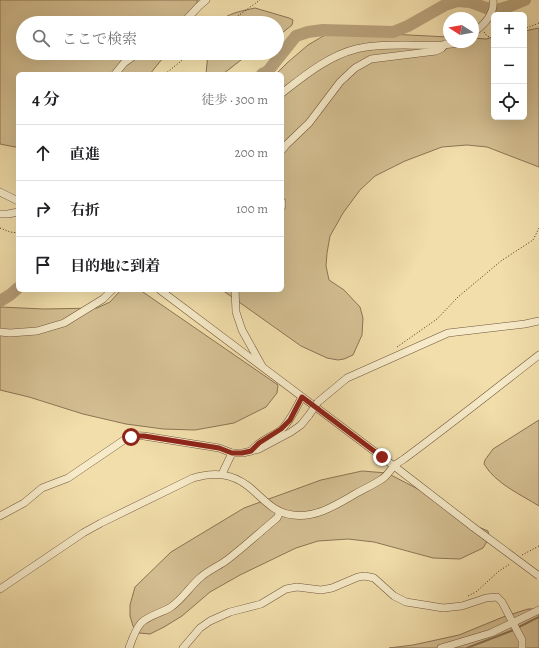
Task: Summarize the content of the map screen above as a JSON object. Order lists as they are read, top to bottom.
{
  "north": "left",
  "page": {
    "map_buttons": ["+", "−"],
    "search": "ここで検索",
    "heading": ["4 分", "徒歩 · 300 m"],
    "list": [
      ["直進", "200 m"],
      ["右折", "100 m"],
      "目的地に到着"
    ]
  }
}
